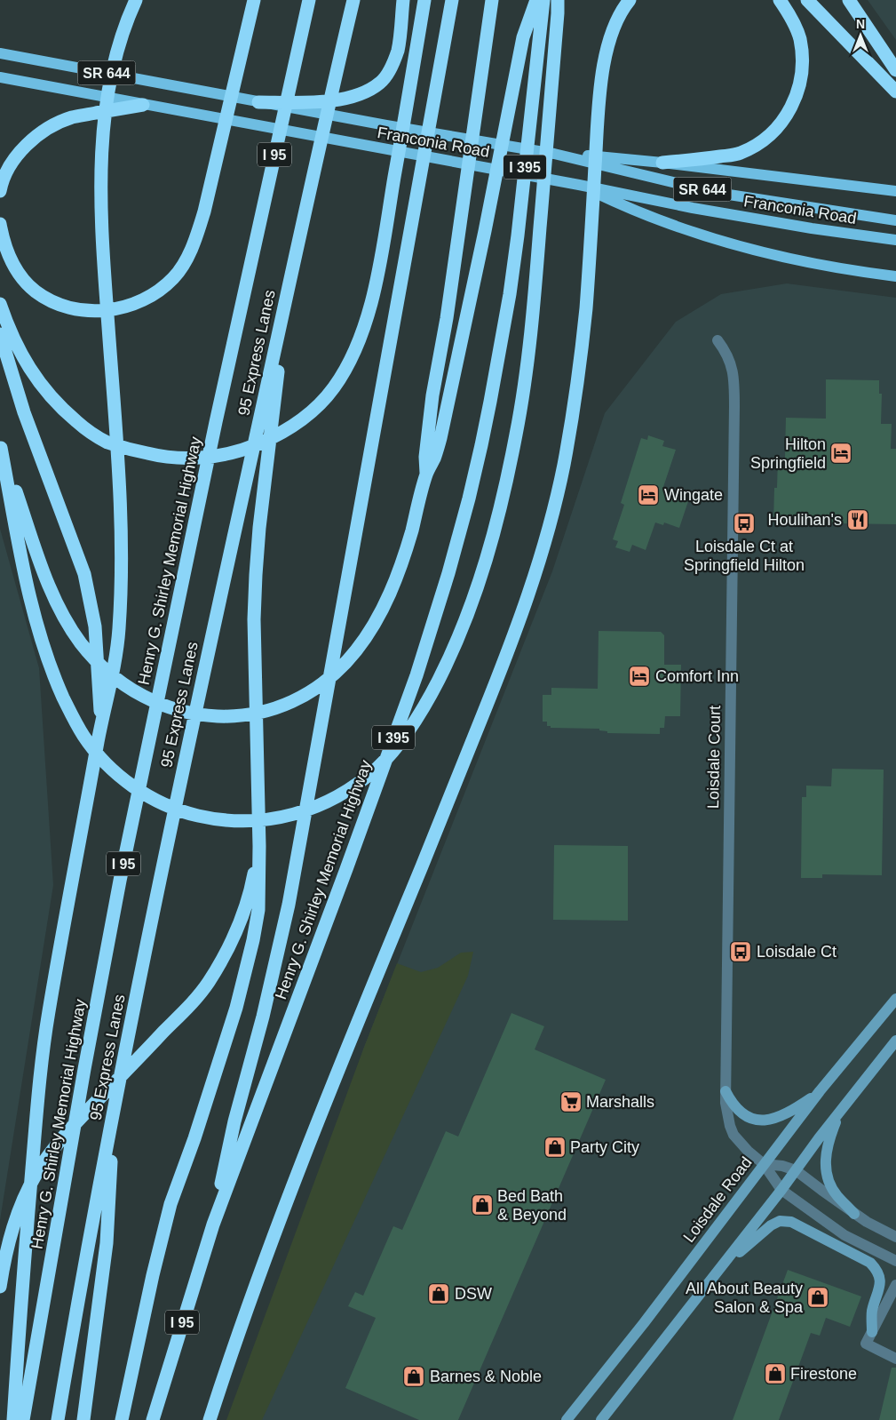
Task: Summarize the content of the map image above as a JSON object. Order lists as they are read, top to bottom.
{
  "streets": {
    "highway": [
      "I 95",
      "I 395",
      "95 Express Lanes",
      "Henry G. Shirley Memorial Highway"
    ],
    "main road": ["SR 644", "Franconia Road", "Loisdale Road"],
    "street": ["Loisdale Court"]
  },
  "crossings": [
    ["SR 644", "Franconia Road"],
    ["I 95", "Henry G. Shirley Memorial Highway"],
    ["Loisdale Court", "Loisdale Road"]
  ],
  "places": {
    "hotel": ["Hilton Springfield", "Wingate", "Comfort Inn"],
    "restaurant": ["Houlihan's"],
    "bus stop": ["Loisdale Ct at Springfield Hilton", "Loisdale Ct"],
    "supermarket": ["Marshalls"],
    "shop": [
      "Party City",
      "Bed Bath & Beyond",
      "DSW",
      "All About Beauty Salon & Spa",
      "Firestone",
      "Barnes & Noble"
    ]
  },
  "north": "top"
}
